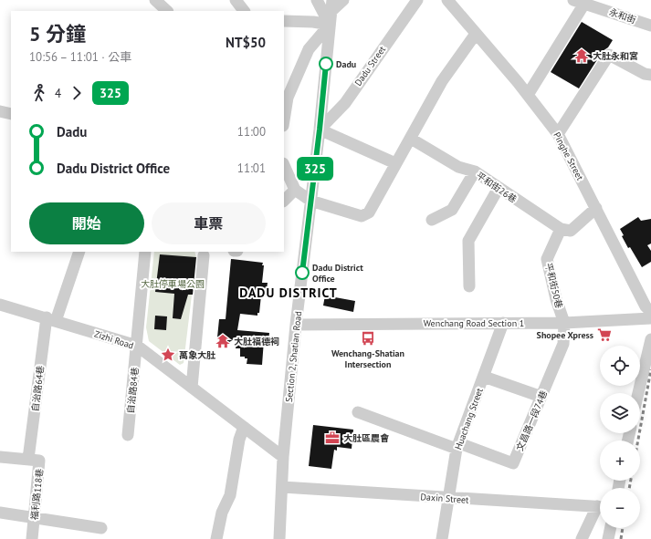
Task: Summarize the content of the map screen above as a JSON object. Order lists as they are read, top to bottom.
{
  "streets": {
    "street": [
      "永和街",
      "Dadu Street",
      "Pinghe Street",
      "平和街26巷",
      "平和街50巷",
      "Wenchang Road Section 1",
      "Zizhi Road",
      "Section 2, Shatian Road",
      "自治路64巷",
      "自治路84巷",
      "Huachang Street",
      "文昌路一段74巷",
      "福利路118巷",
      "Daxin Street"
    ]
  },
  "crossings": [
    ["Dadu Street", "Section 2, Shatian Road"],
    ["平和街26巷", "平和街50巷"],
    ["平和街50巷", "Wenchang Road Section 1"],
    ["平和街50巷", "文昌路一段74巷"],
    ["Wenchang Road Section 1", "Section 2, Shatian Road"],
    ["Wenchang Road Section 1", "Huachang Street"],
    ["Wenchang Road Section 1", "文昌路一段74巷"],
    ["Zizhi Road", "Section 2, Shatian Road"],
    ["Zizhi Road", "自治路64巷"],
    ["Zizhi Road", "自治路84巷"],
    ["Section 2, Shatian Road", "Daxin Street"],
    ["自治路64巷", "福利路118巷"],
    ["Huachang Street", "文昌路一段74巷"],
    ["Huachang Street", "Daxin Street"]
  ],
  "districts": ["DADU DISTRICT"],
  "parks": ["大肚停車場公園"],
  "places": {
    "temple": ["大肚永和宮", "大肚福德祠"],
    "other": ["Dadu", "Dadu District Office"],
    "supermarket": ["Shopee Xpress"],
    "bus stop": ["Wenchang-Shatian Intersection"],
    "place": ["萬象大肚"],
    "office": ["大肚區農會"]
  },
  "lines": ["bus line 325"],
  "page": {
    "on_map": "325",
    "heading": ["5 分鐘", "10:56 – 11:01 · 公車", "NT$50"],
    "legs": ["4", "325"],
    "list": [
      {
        "name": "Dadu",
        "value": "11:00"
      },
      {
        "name": "Dadu District Office",
        "value": "11:01"
      }
    ],
    "buttons": ["開始", "車票"],
    "map_buttons": ["+", "−"]
  }
}
